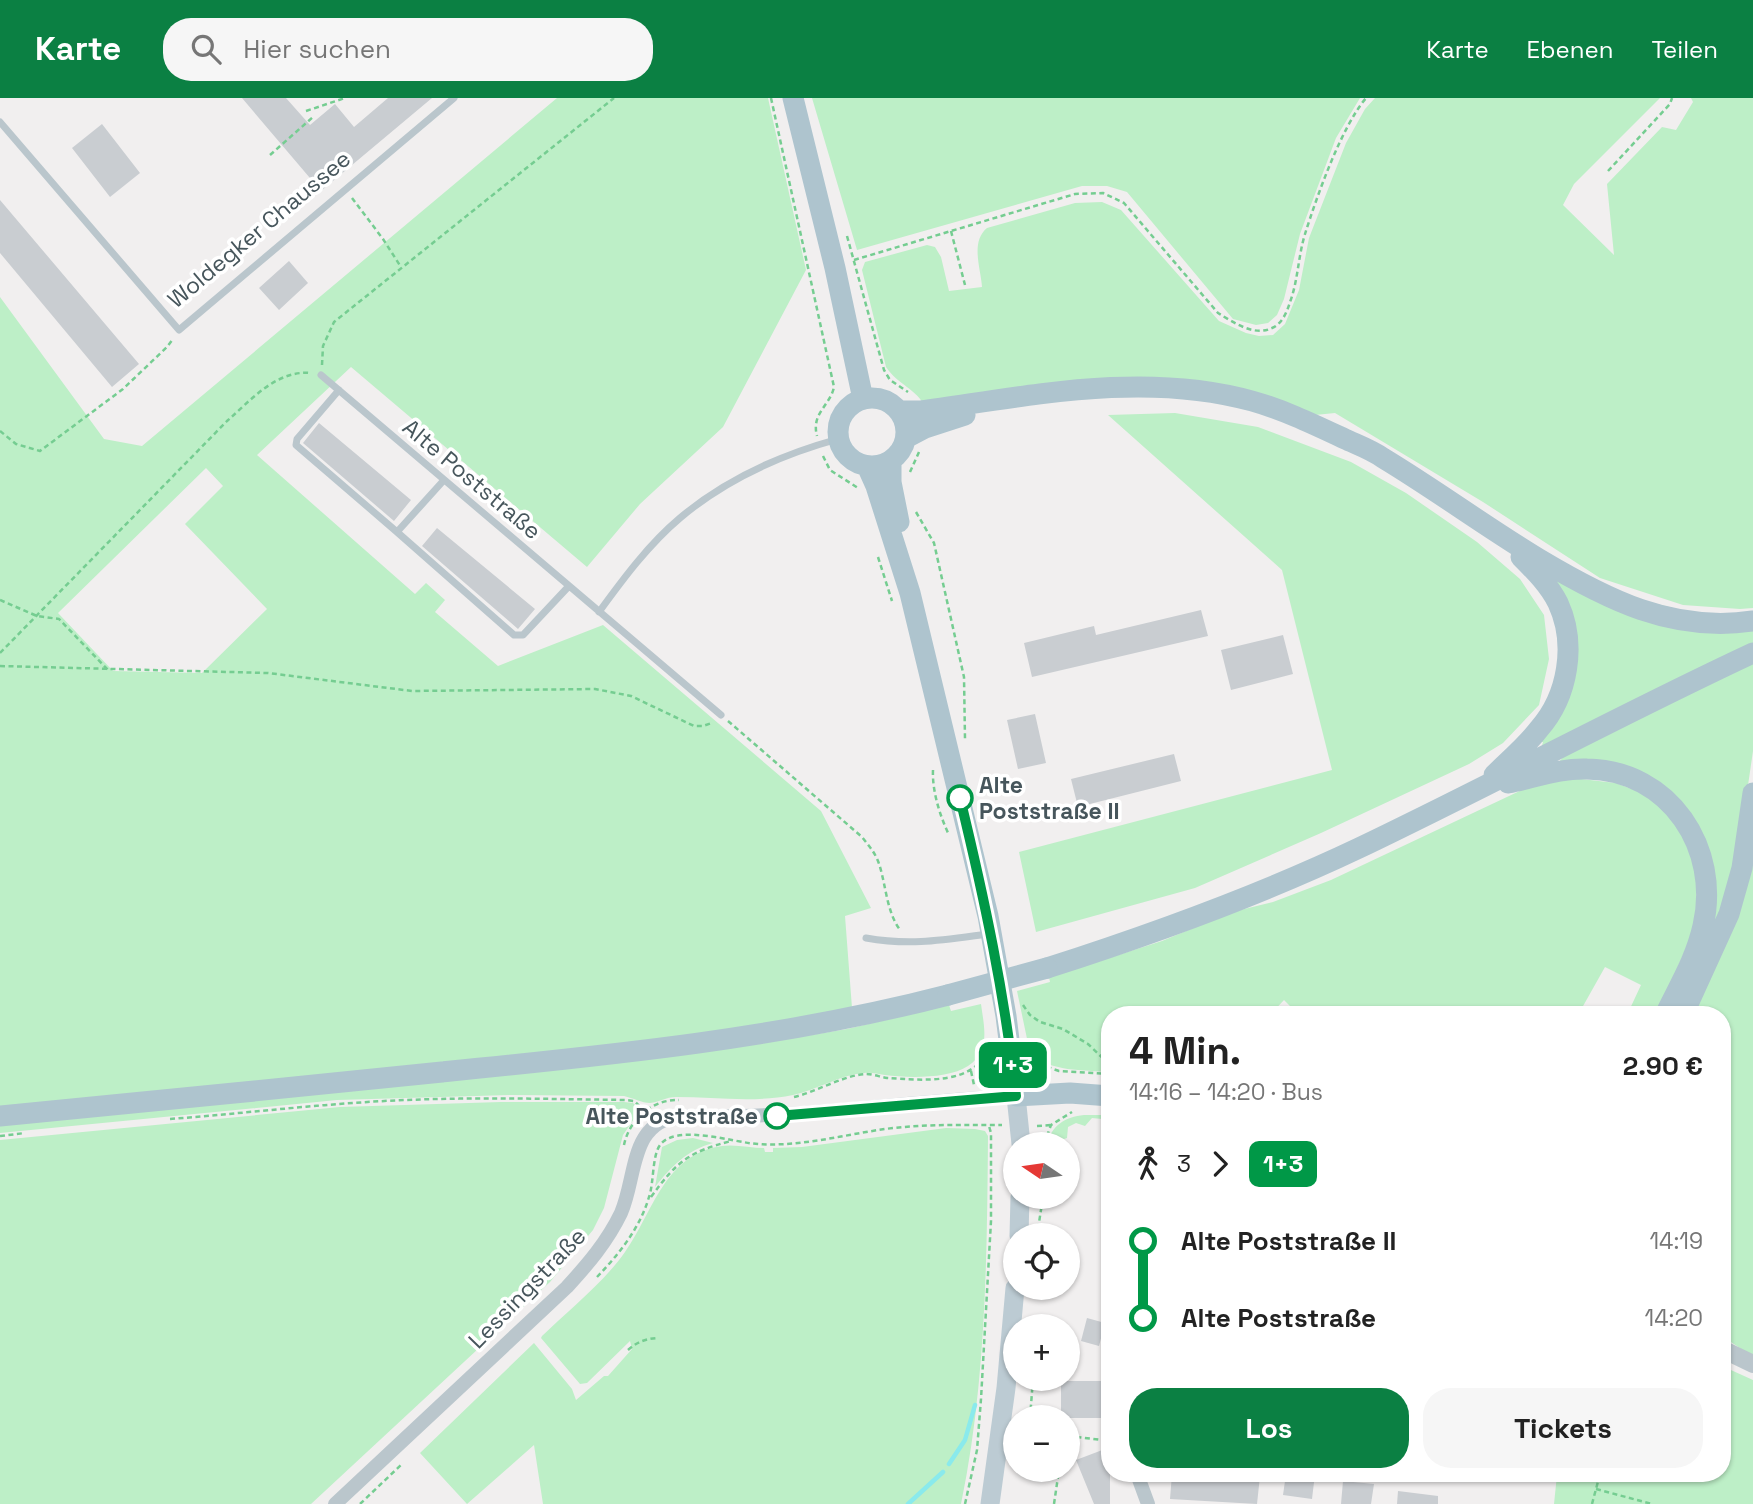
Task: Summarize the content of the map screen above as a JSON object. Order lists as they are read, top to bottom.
{
  "streets": {
    "street": ["Lessingstraße"],
    "lane": ["Woldegker Chaussee", "Alte Poststraße"]
  },
  "places": ["Alte Poststraße II", "Alte Poststraße"],
  "lines": ["bus line 1+3"],
  "north": "left",
  "page": {
    "header": "Karte",
    "search": "Hier suchen",
    "nav": ["Karte", "Ebenen", "Teilen"],
    "on_map": "1+3",
    "heading": ["4 Min.", "14:16 – 14:20 · Bus", "2.90 €"],
    "legs": ["3", "1+3"],
    "map_buttons": ["+", "−"],
    "list": [
      {
        "name": "Alte Poststraße II",
        "value": "14:19"
      },
      {
        "name": "Alte Poststraße",
        "value": "14:20"
      }
    ],
    "buttons": ["Los", "Tickets"]
  }
}
